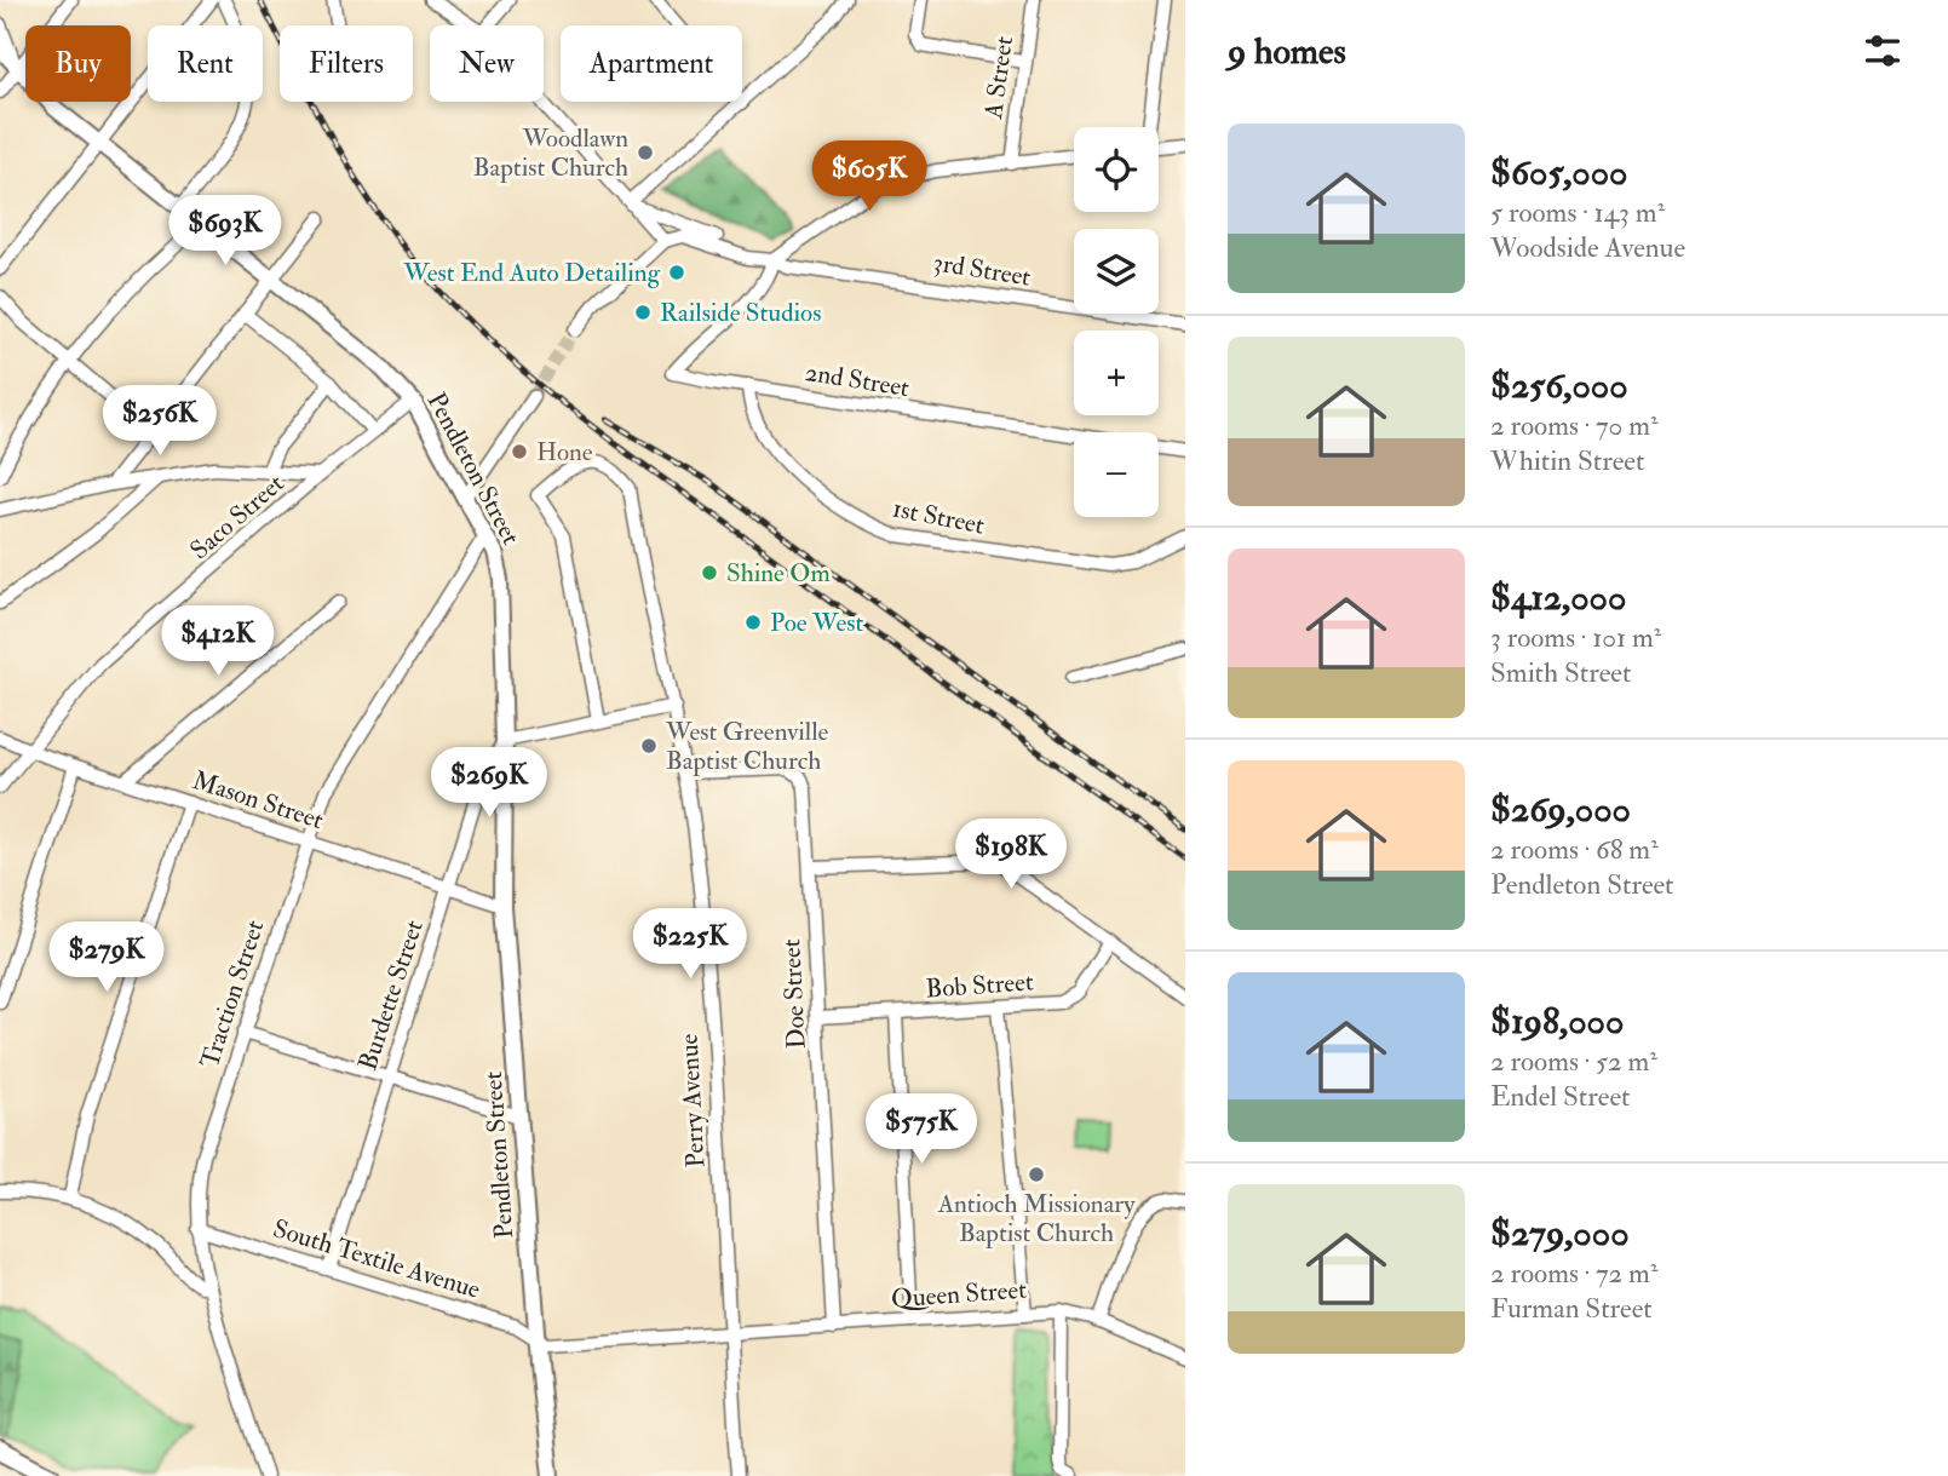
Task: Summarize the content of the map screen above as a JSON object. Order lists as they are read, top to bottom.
{
  "streets": {
    "main road": ["Pendleton Street"],
    "street": [
      "A Street",
      "3rd Street",
      "2nd Street",
      "Saco Street",
      "1st Street",
      "Mason Street",
      "Bob Street",
      "Traction Street",
      "Doe Street",
      "Burdette Street",
      "Perry Avenue",
      "South Textile Avenue",
      "Queen Street"
    ]
  },
  "crossings": [
    ["3rd Street", "2nd Street"],
    ["2nd Street", "1st Street"],
    ["Pendleton Street", "Saco Street"],
    ["Pendleton Street", "Mason Street"],
    ["Pendleton Street", "Traction Street"],
    ["Pendleton Street", "Burdette Street"],
    ["Pendleton Street", "South Textile Avenue"],
    ["Pendleton Street", "Queen Street"],
    ["Saco Street", "Mason Street"],
    ["Mason Street", "Traction Street"],
    ["Mason Street", "Burdette Street"],
    ["Bob Street", "Doe Street"],
    ["Traction Street", "South Textile Avenue"],
    ["Doe Street", "Perry Avenue"],
    ["Doe Street", "Queen Street"],
    ["Burdette Street", "South Textile Avenue"],
    ["Perry Avenue", "Queen Street"],
    ["South Textile Avenue", "Queen Street"]
  ],
  "places": [
    "Woodlawn Baptist Church",
    "West End Auto Detailing",
    "Railside Studios",
    "Hone",
    "Shine Om",
    "Poe West",
    "West Greenville Baptist Church",
    "Antioch Missionary Baptist Church"
  ],
  "page": {
    "heading": "9 homes",
    "chip": [
      "Buy",
      "Rent",
      "Filters",
      "New",
      "Apartment"
    ],
    "list": [
      {
        "name": "$605,000",
        "note": "5 rooms · 143 m² · Woodside Avenue"
      },
      {
        "name": "$256,000",
        "note": "2 rooms · 70 m² · Whitin Street"
      },
      {
        "name": "$412,000",
        "note": "3 rooms · 101 m² · Smith Street"
      },
      {
        "name": "$269,000",
        "note": "2 rooms · 68 m² · Pendleton Street"
      },
      {
        "name": "$198,000",
        "note": "2 rooms · 52 m² · Endel Street"
      },
      {
        "name": "$279,000",
        "note": "2 rooms · 72 m² · Furman Street"
      }
    ],
    "map_buttons": ["+", "−"],
    "price": [
      "$605K",
      "$693K",
      "$256K",
      "$412K",
      "$269K",
      "$198K",
      "$225K",
      "$279K",
      "$575K"
    ]
  }
}
